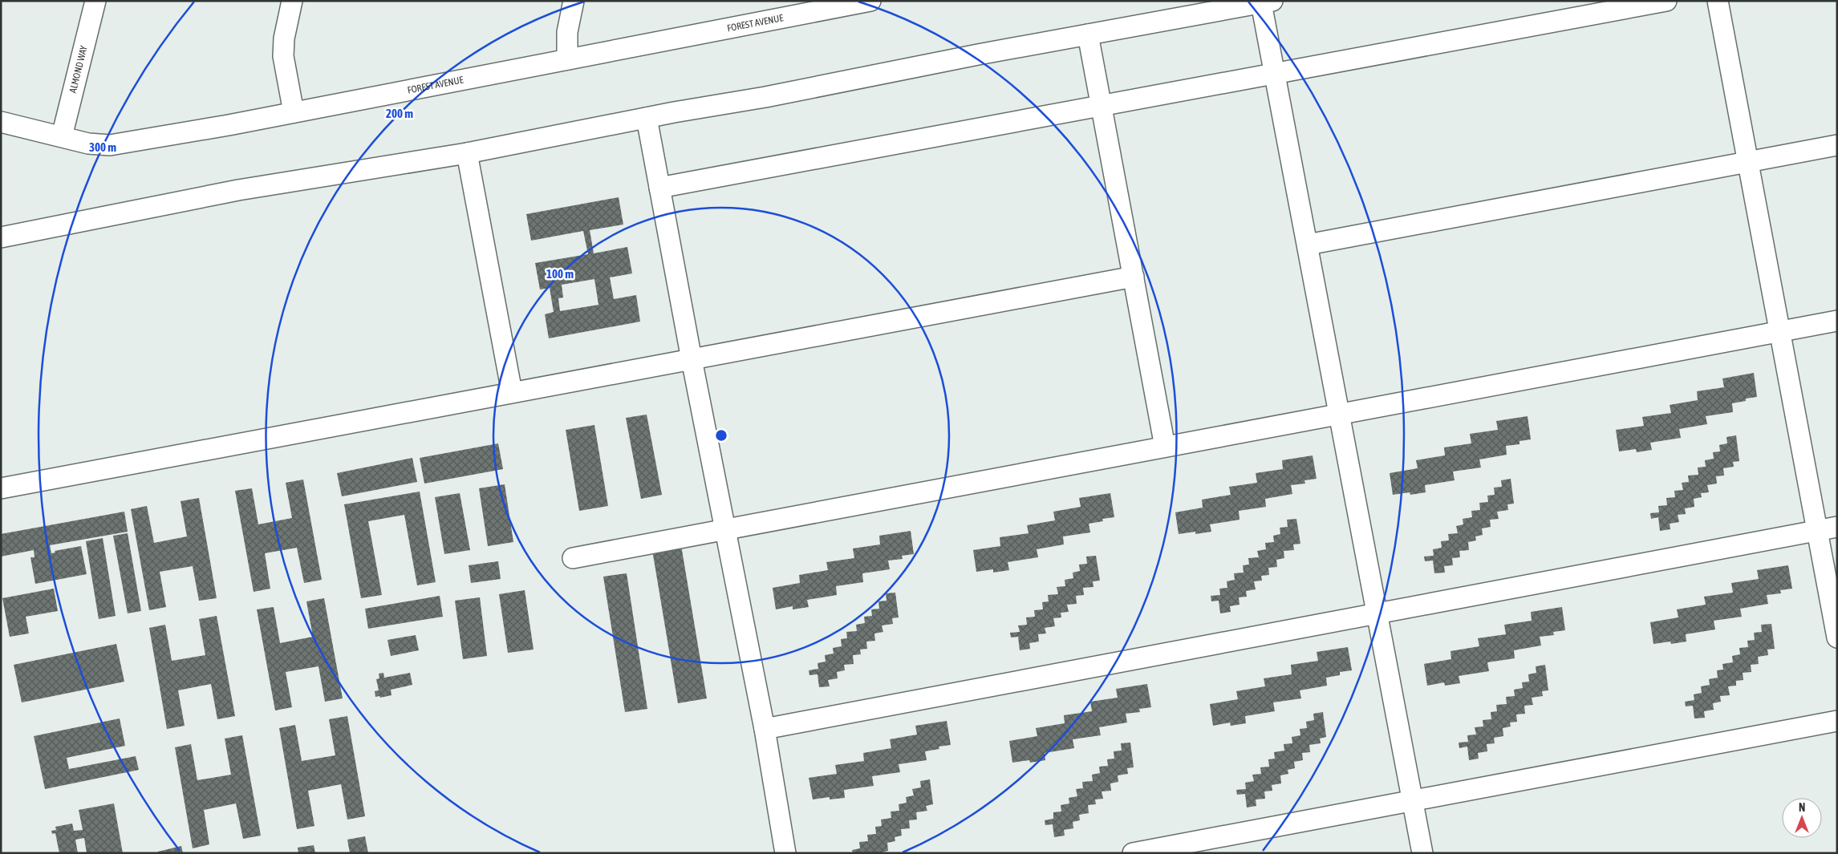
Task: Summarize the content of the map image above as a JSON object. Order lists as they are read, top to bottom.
{
  "streets": {
    "street": ["FOREST AVENUE", "ALMOND WAY"]
  },
  "crossings": [
    ["FOREST AVENUE", "ALMOND WAY"]
  ],
  "north": "top",
  "rings": ["200 m", "300 m", "100 m"]
}
